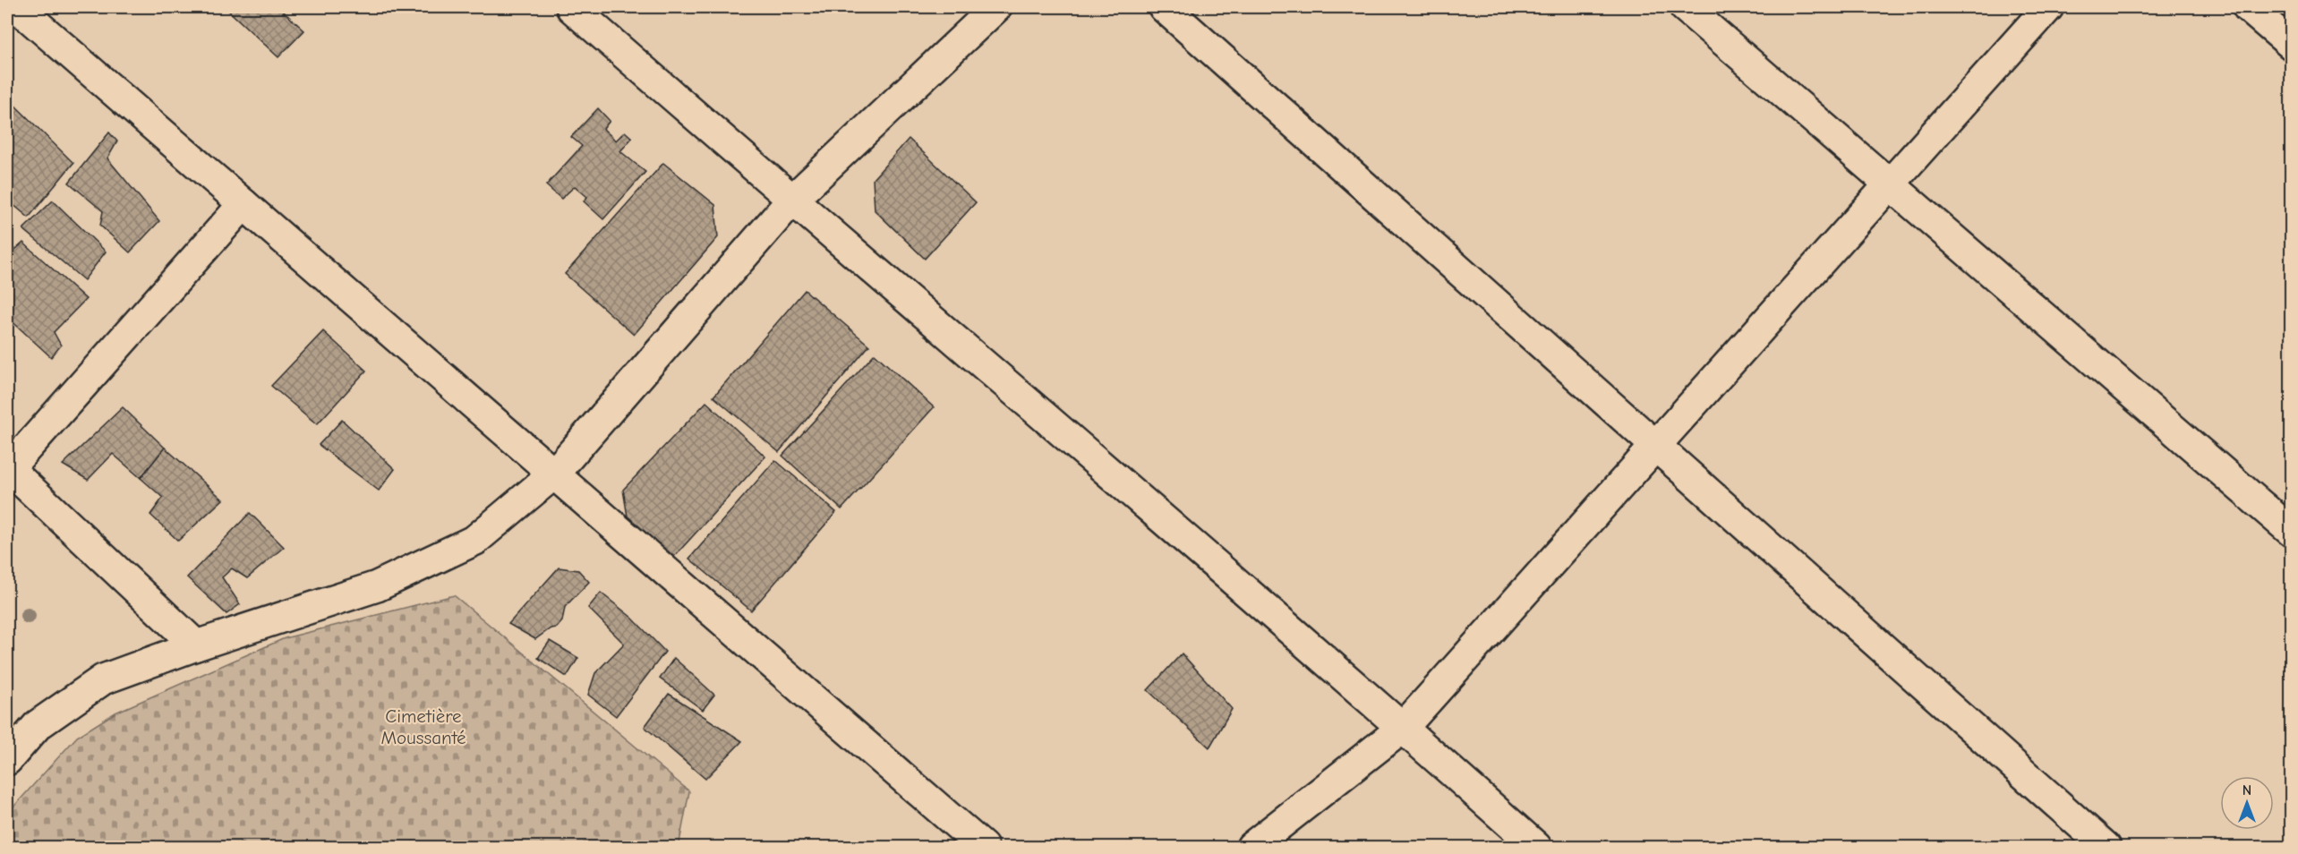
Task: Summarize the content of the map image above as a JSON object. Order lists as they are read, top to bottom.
{
  "parks": ["Cimetière Moussanté"],
  "north": "top"
}
